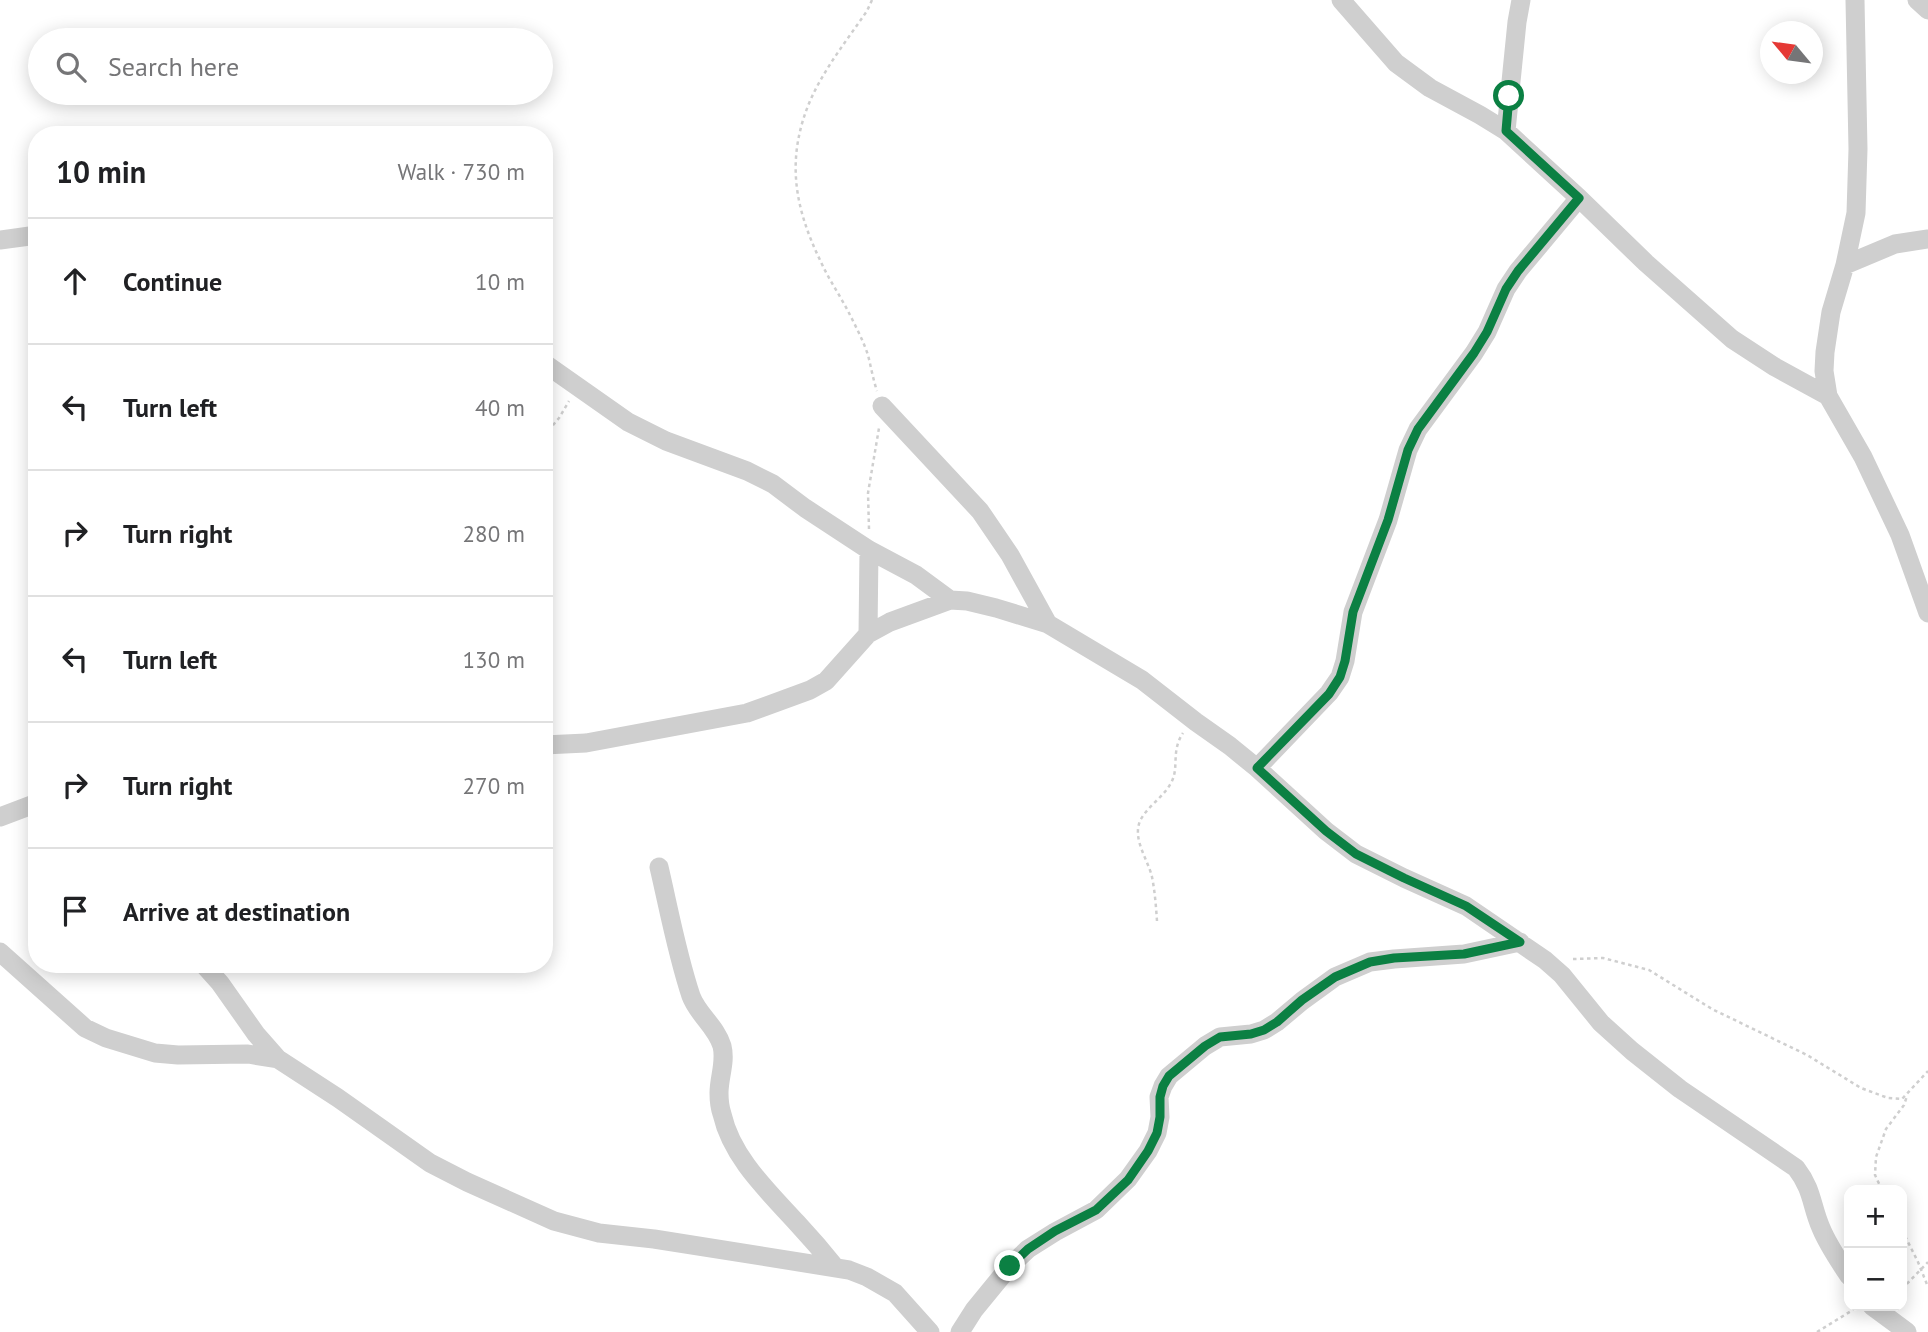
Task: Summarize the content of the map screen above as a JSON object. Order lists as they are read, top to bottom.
{
  "north": "top left",
  "page": {
    "search": "Search here",
    "heading": ["10 min", "Walk · 730 m"],
    "list": [
      ["Continue", "10 m"],
      ["Turn left", "40 m"],
      ["Turn right", "280 m"],
      ["Turn left", "130 m"],
      ["Turn right", "270 m"],
      "Arrive at destination"
    ],
    "map_buttons": ["+", "−"]
  }
}
